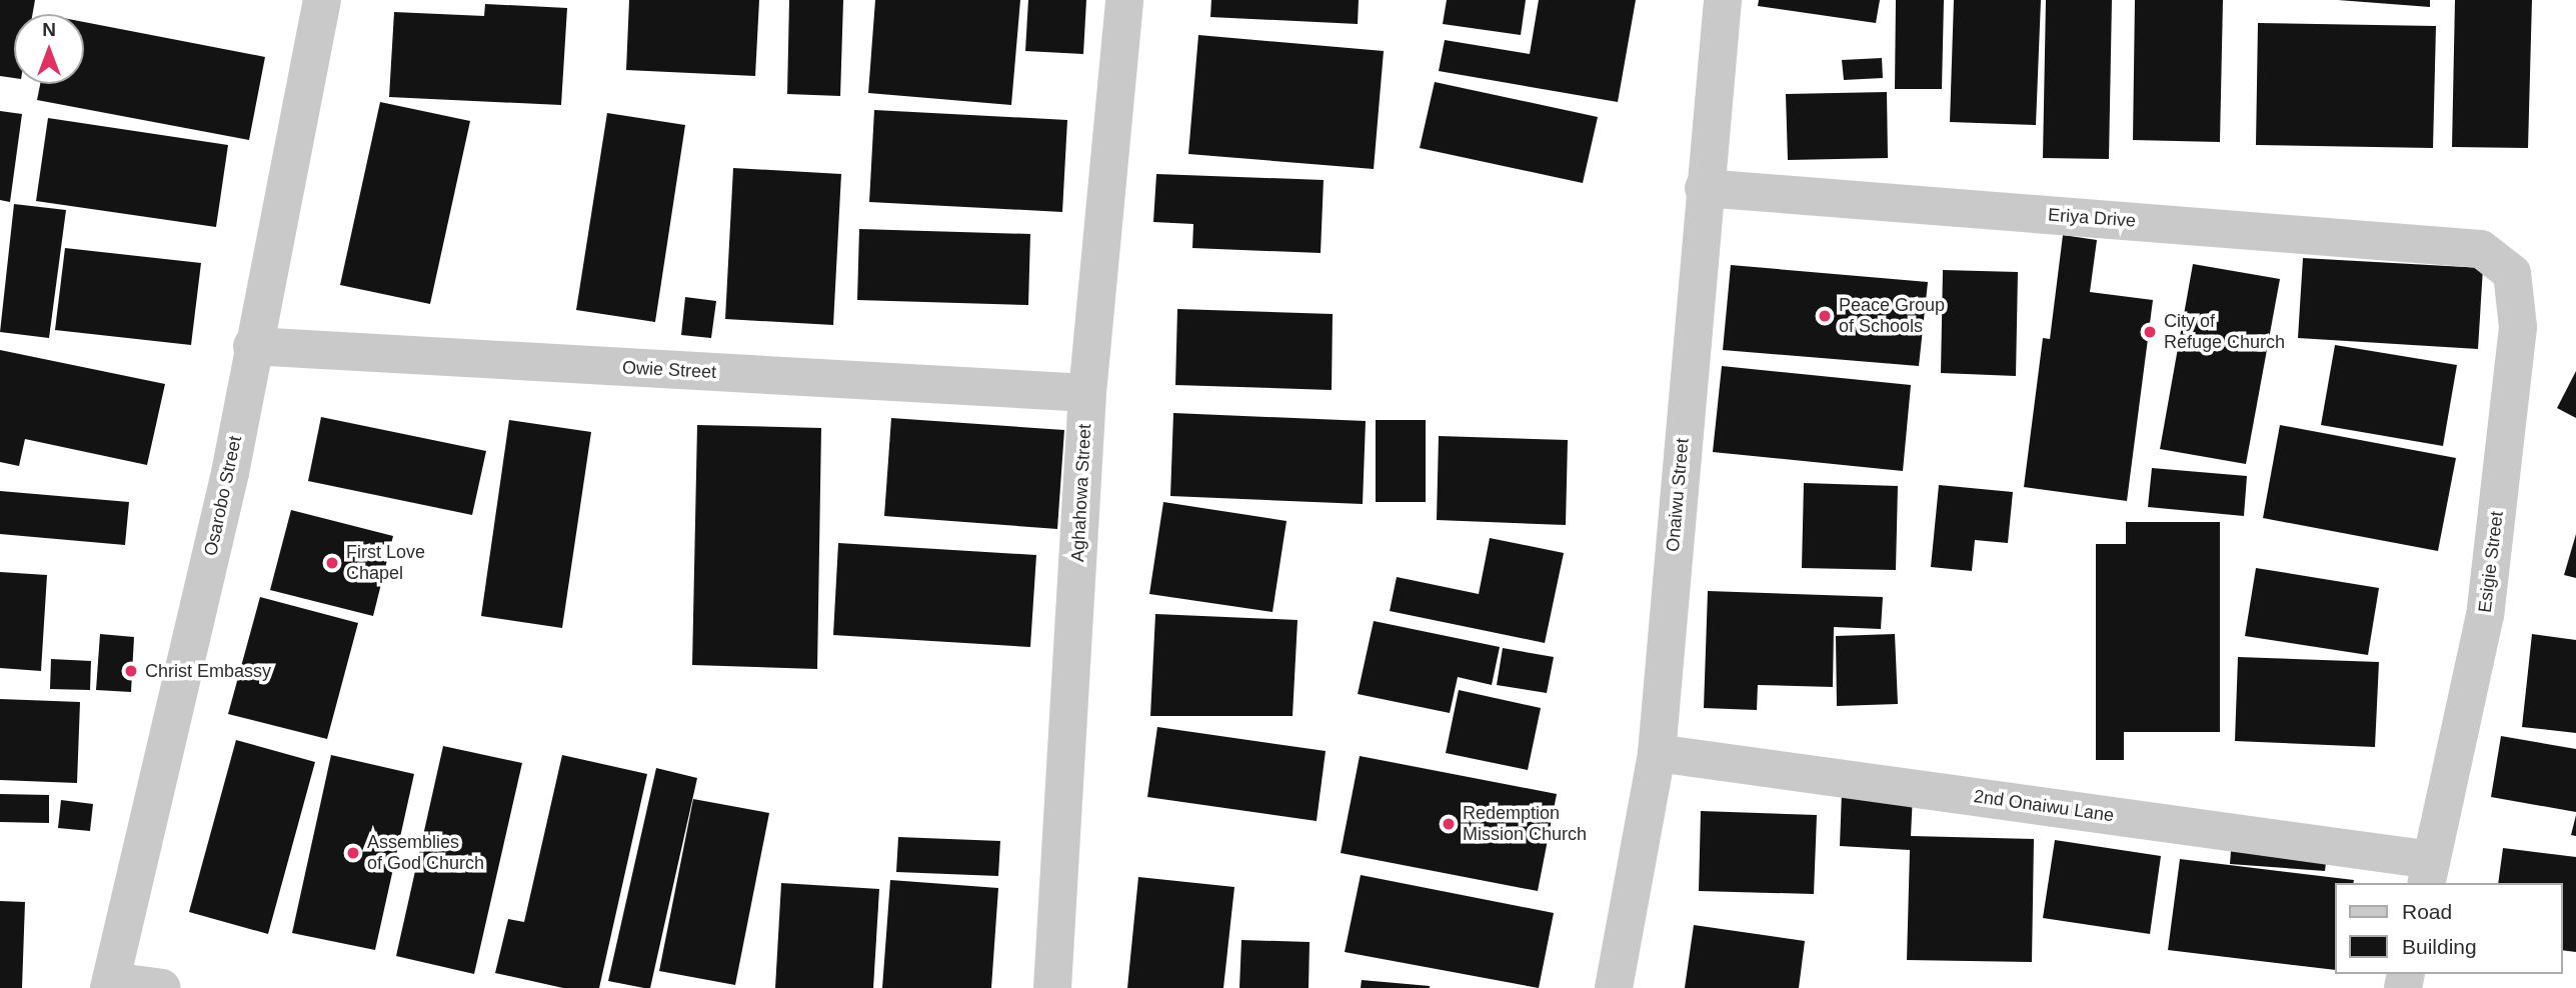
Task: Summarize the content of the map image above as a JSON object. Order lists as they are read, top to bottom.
{
  "streets": {
    "street": [
      "Eriya Drive",
      "Owie Street",
      "Aghahowa Street",
      "Onaiwu Street",
      "Osarobo Street",
      "Esigie Street",
      "2nd Onaiwu Lane"
    ]
  },
  "crossings": [
    ["Eriya Drive", "Onaiwu Street"],
    ["Eriya Drive", "Esigie Street"],
    ["Owie Street", "Aghahowa Street"],
    ["Owie Street", "Osarobo Street"],
    ["Onaiwu Street", "2nd Onaiwu Lane"],
    ["Esigie Street", "2nd Onaiwu Lane"]
  ],
  "places": [
    "Peace Group of Schools",
    "City of Refuge Church",
    "First Love Chapel",
    "Christ Embassy",
    "Redemption Mission Church",
    "Assemblies of God Church"
  ],
  "legend": ["Road", "Building"],
  "north": "top"
}
